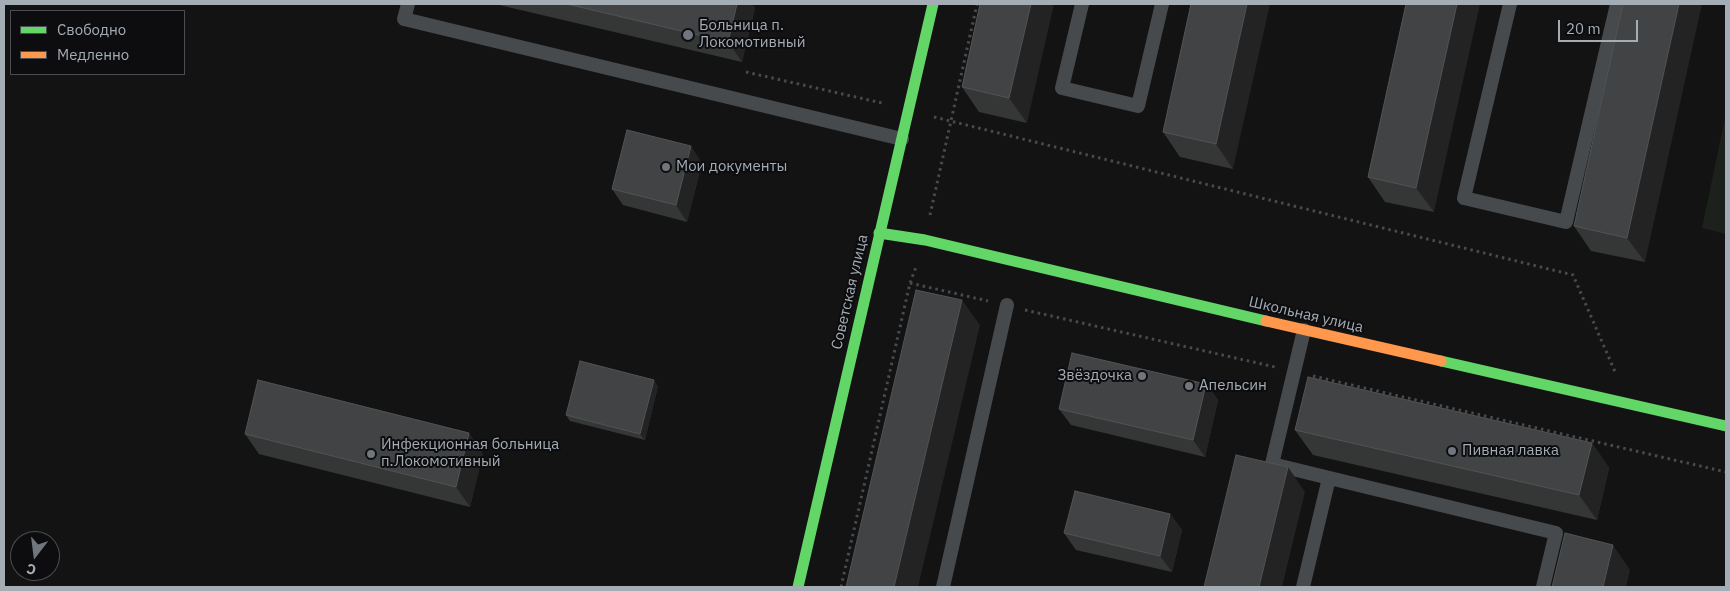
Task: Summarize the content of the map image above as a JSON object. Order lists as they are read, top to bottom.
{
  "streets": {
    "street": ["Советская улица", "Школьная улица"]
  },
  "crossings": [
    ["Советская улица", "Школьная улица"]
  ],
  "places": [
    "Больница п. Локомотивный",
    "Мои документы",
    "Звёздочка",
    "Апельсин",
    "Пивная лавка",
    "Инфекционная больница п.Локомотивный"
  ],
  "legend": ["Свободно", "Медленно"],
  "scale_bar": "20 m",
  "north": "bottom"
}
